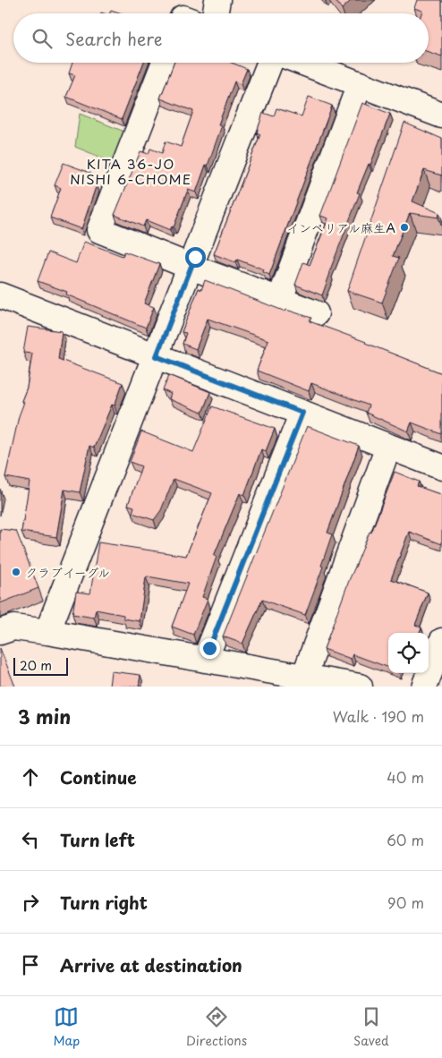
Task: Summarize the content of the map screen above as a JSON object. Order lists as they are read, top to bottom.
{
  "districts": ["KITA 36-JO NISHI 6-CHOME"],
  "places": ["インペリアル麻生A", "クラブイーグル"],
  "scale_bar": "20 m",
  "page": {
    "search": "Search here",
    "scale": "20 m",
    "heading": ["3 min", "Walk · 190 m"],
    "list": [
      ["Continue", "40 m"],
      ["Turn left", "60 m"],
      ["Turn right", "90 m"],
      "Arrive at destination"
    ],
    "nav": ["Map", "Directions", "Saved"]
  }
}
